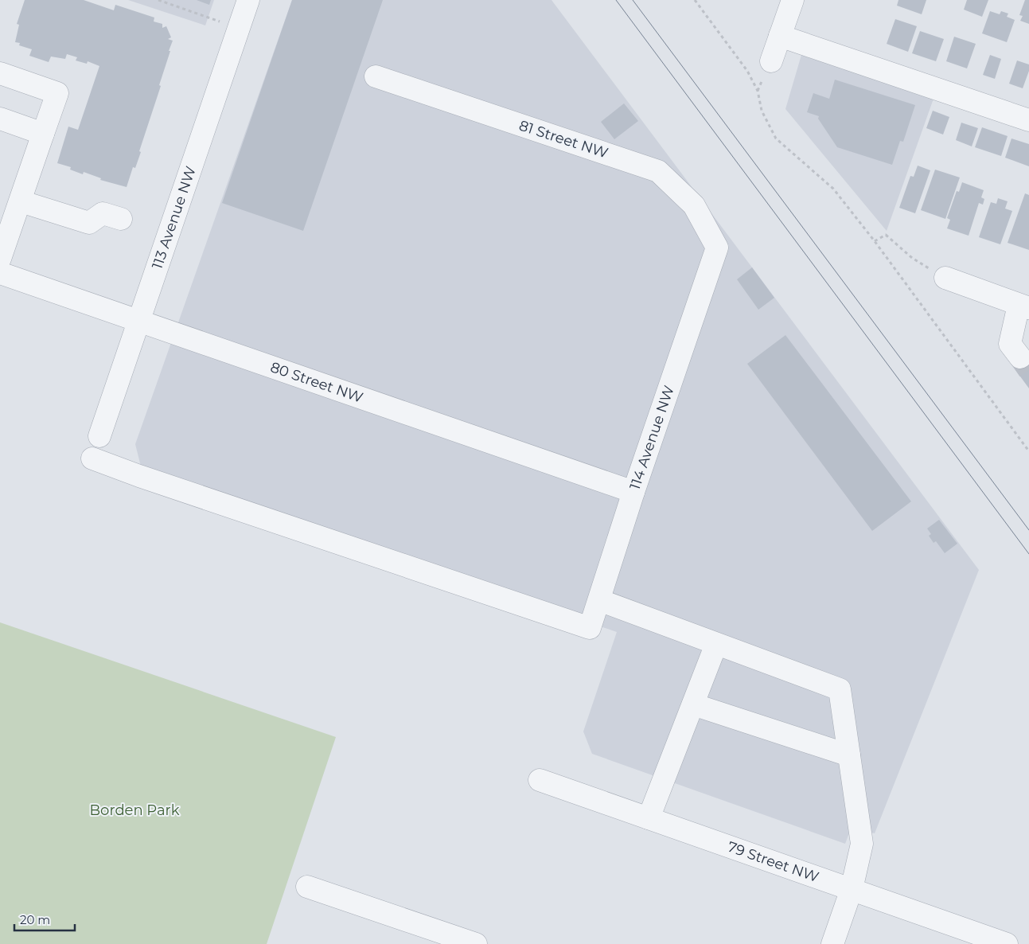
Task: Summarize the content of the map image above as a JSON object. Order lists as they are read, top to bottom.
{
  "streets": {
    "street": [
      "81 Street NW",
      "113 Avenue NW",
      "80 Street NW",
      "114 Avenue NW",
      "79 Street NW"
    ]
  },
  "crossings": [
    ["81 Street NW", "114 Avenue NW"],
    ["113 Avenue NW", "80 Street NW"],
    ["80 Street NW", "114 Avenue NW"]
  ],
  "parks": ["Borden Park"],
  "scale_bar": "20 m"
}
